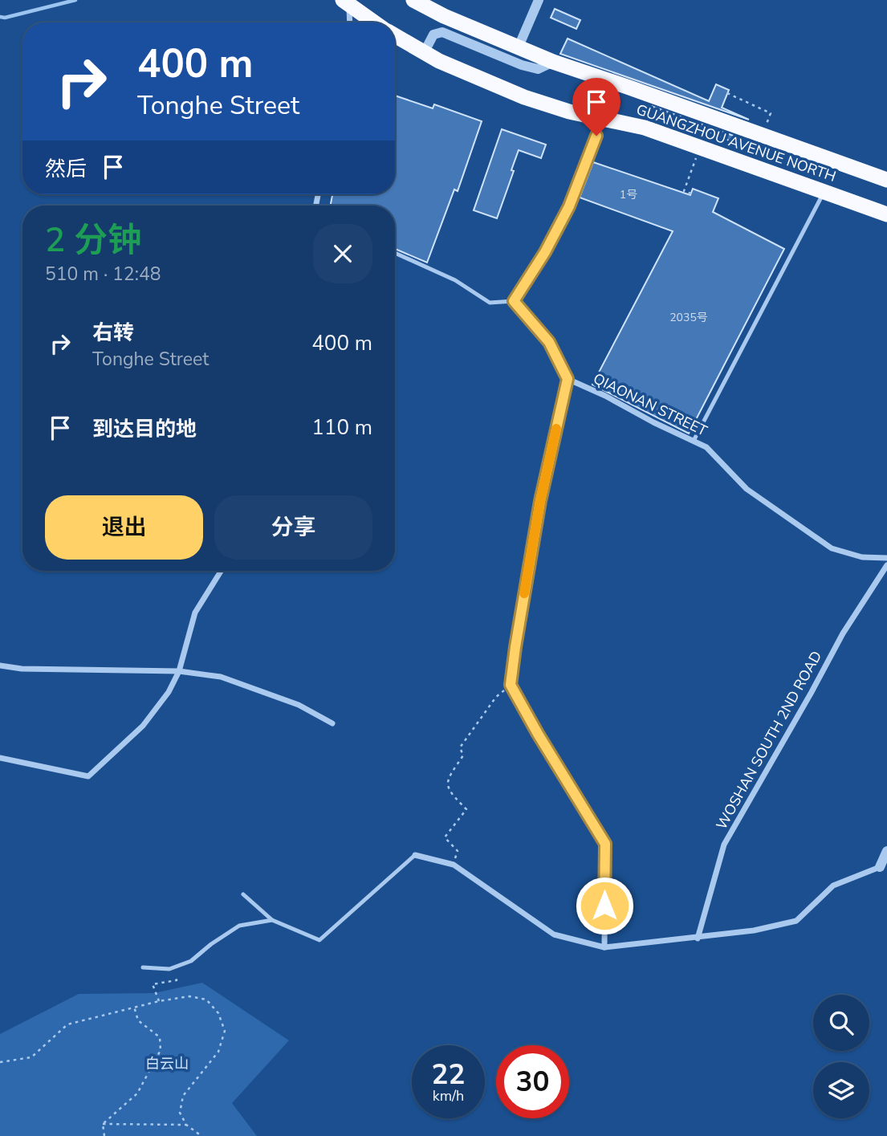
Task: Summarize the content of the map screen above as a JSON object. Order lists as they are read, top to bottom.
{
  "streets": {
    "highway": ["GUANGZHOU AVENUE NORTH"],
    "street": ["QIAONAN STREET", "WOSHAN SOUTH 2ND ROAD"]
  },
  "parks": ["白云山"],
  "house_numbers": ["1号", "2035号"],
  "page": {
    "turn": ["400 m", "Tonghe Street"],
    "then": "然后",
    "heading": ["2 分钟", "510 m · 12:48"],
    "list": [
      {
        "name": "右转",
        "note": "Tonghe Street",
        "value": "400 m"
      },
      {
        "name": "到达目的地",
        "value": "110 m"
      }
    ],
    "buttons": ["退出", "分享"],
    "speed": "22 km/h",
    "limit": "30"
  }
}
